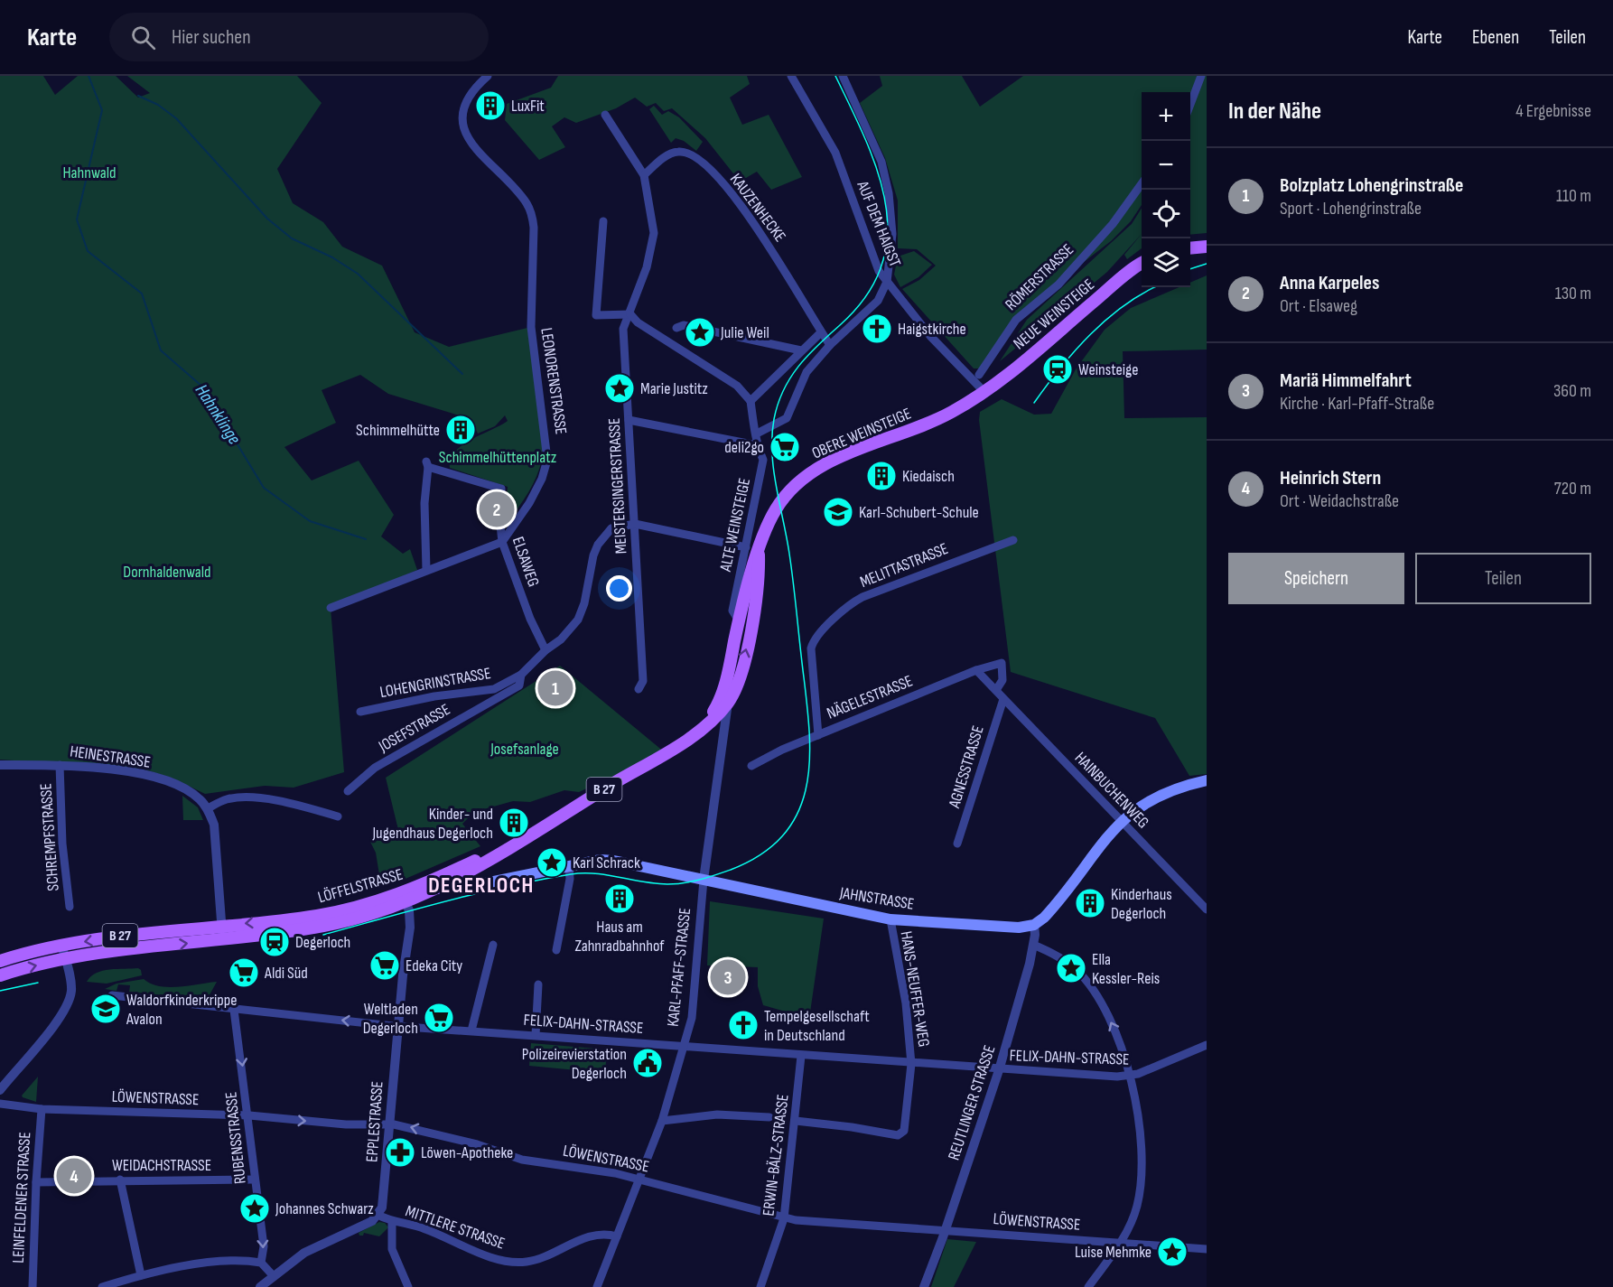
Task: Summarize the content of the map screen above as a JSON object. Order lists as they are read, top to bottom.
{
  "streets": {
    "main road": [
      "NEUE WEINSTEIGE",
      "OBERE WEINSTEIGE",
      "B 27",
      "LÖFFELSTRASSE",
      "JAHNSTRASSE"
    ],
    "street": [
      "KAUZENHECKE",
      "AUF DEM HAIGST",
      "RÖMERSTRASSE",
      "LEONORENSTRASSE",
      "MEISTERSINGERSTRASSE",
      "ALTE WEINSTEIGE",
      "ELSAWEG",
      "MELITTASTRASSE",
      "LOHENGRINSTRASSE",
      "NÄGELESTRASSE",
      "JOSEFSTRASSE",
      "HEINESTRASSE",
      "AGNESSTRASSE",
      "HAINBUCHENWEG",
      "SCHREMPFSTRASSE",
      "KARL-PFAFF-STRASSE",
      "HANS-NEUFFER-WEG",
      "FELIX-DAHN-STRASSE",
      "LÖWENSTRASSE",
      "REUTLINGER STRASSE",
      "EPPLESTRASSE",
      "RUBENSSTRASSE",
      "ERWIN-BÄLZ-STRASSE",
      "WEIDACHSTRASSE",
      "LEINFELDENER STRASSE",
      "MITTLERE STRASSE"
    ]
  },
  "crossings": [
    ["KAUZENHECKE", "MEISTERSINGERSTRASSE"],
    ["AUF DEM HAIGST", "NEUE WEINSTEIGE"],
    ["AUF DEM HAIGST", "OBERE WEINSTEIGE"],
    ["NEUE WEINSTEIGE", "OBERE WEINSTEIGE"],
    ["LEONORENSTRASSE", "ELSAWEG"],
    ["OBERE WEINSTEIGE", "ALTE WEINSTEIGE"],
    ["OBERE WEINSTEIGE", "LÖFFELSTRASSE"],
    ["OBERE WEINSTEIGE", "KARL-PFAFF-STRASSE"],
    ["MEISTERSINGERSTRASSE", "LOHENGRINSTRASSE"],
    ["ALTE WEINSTEIGE", "LOHENGRINSTRASSE"],
    ["ELSAWEG", "LOHENGRINSTRASSE"],
    ["MELITTASTRASSE", "NÄGELESTRASSE"],
    ["LOHENGRINSTRASSE", "JOSEFSTRASSE"],
    ["NÄGELESTRASSE", "HAINBUCHENWEG"],
    ["HEINESTRASSE", "SCHREMPFSTRASSE"],
    ["AGNESSTRASSE", "HAINBUCHENWEG"],
    ["LÖFFELSTRASSE", "JAHNSTRASSE"],
    ["LÖFFELSTRASSE", "EPPLESTRASSE"],
    ["JAHNSTRASSE", "KARL-PFAFF-STRASSE"],
    ["JAHNSTRASSE", "HANS-NEUFFER-WEG"],
    ["JAHNSTRASSE", "REUTLINGER STRASSE"],
    ["KARL-PFAFF-STRASSE", "FELIX-DAHN-STRASSE"],
    ["KARL-PFAFF-STRASSE", "LÖWENSTRASSE"],
    ["KARL-PFAFF-STRASSE", "MITTLERE STRASSE"],
    ["HANS-NEUFFER-WEG", "FELIX-DAHN-STRASSE"],
    ["HANS-NEUFFER-WEG", "ERWIN-BÄLZ-STRASSE"],
    ["FELIX-DAHN-STRASSE", "REUTLINGER STRASSE"],
    ["FELIX-DAHN-STRASSE", "EPPLESTRASSE"],
    ["FELIX-DAHN-STRASSE", "RUBENSSTRASSE"],
    ["FELIX-DAHN-STRASSE", "ERWIN-BÄLZ-STRASSE"],
    ["LÖWENSTRASSE", "REUTLINGER STRASSE"],
    ["LÖWENSTRASSE", "EPPLESTRASSE"],
    ["LÖWENSTRASSE", "RUBENSSTRASSE"],
    ["LÖWENSTRASSE", "ERWIN-BÄLZ-STRASSE"],
    ["LÖWENSTRASSE", "LEINFELDENER STRASSE"],
    ["EPPLESTRASSE", "MITTLERE STRASSE"],
    ["RUBENSSTRASSE", "WEIDACHSTRASSE"],
    ["WEIDACHSTRASSE", "LEINFELDENER STRASSE"]
  ],
  "one_way": ["RUBENSSTRASSE"],
  "districts": ["DEGERLOCH"],
  "water": ["Hahnklinge"],
  "parks": [
    "Hahnwald",
    "Schimmelhüttenplatz",
    "Dornhaldenwald",
    "Josefsanlage"
  ],
  "places": {
    "building": [
      "LuxFit",
      "Schimmelhütte",
      "Kiedaisch",
      "Kinder- und Jugendhaus Degerloch",
      "Haus am Zahnradbahnhof",
      "Kinderhaus Degerloch"
    ],
    "church": ["Haigstkirche", "Tempelgesellschaft in Deutschland"],
    "place": [
      "Julie Weil",
      "Marie Justitz",
      "Karl Schrack",
      "Ella Kessler-Reis",
      "Johannes Schwarz",
      "Luise Mehmke"
    ],
    "station": ["Weinsteige", "Degerloch"],
    "supermarket": [
      "deli2go",
      "Edeka City",
      "Aldi Süd",
      "Weltladen Degerloch"
    ],
    "school or university": ["Karl-Schubert-Schule", "Waldorfkinderkrippe Avalon"],
    "public building": ["Polizeirevierstation Degerloch"],
    "pharmacy": ["Löwen-Apotheke"]
  },
  "page": {
    "header": "Karte",
    "search": "Hier suchen",
    "nav": ["Karte", "Ebenen", "Teilen"],
    "heading": ["In der Nähe", "4 Ergebnisse"],
    "map_buttons": ["+", "−"],
    "list": [
      {
        "mark": "1",
        "name": "Bolzplatz Lohengrinstraße",
        "note": "Sport · Lohengrinstraße",
        "value": "110 m"
      },
      {
        "mark": "2",
        "name": "Anna Karpeles",
        "note": "Ort · Elsaweg",
        "value": "130 m"
      },
      {
        "mark": "3",
        "name": "Mariä Himmelfahrt",
        "note": "Kirche · Karl-Pfaff-Straße",
        "value": "360 m"
      },
      {
        "mark": "4",
        "name": "Heinrich Stern",
        "note": "Ort · Weidachstraße",
        "value": "720 m"
      }
    ],
    "pins": [
      "2",
      "1",
      "3",
      "4"
    ],
    "buttons": ["Speichern", "Teilen"]
  }
}
